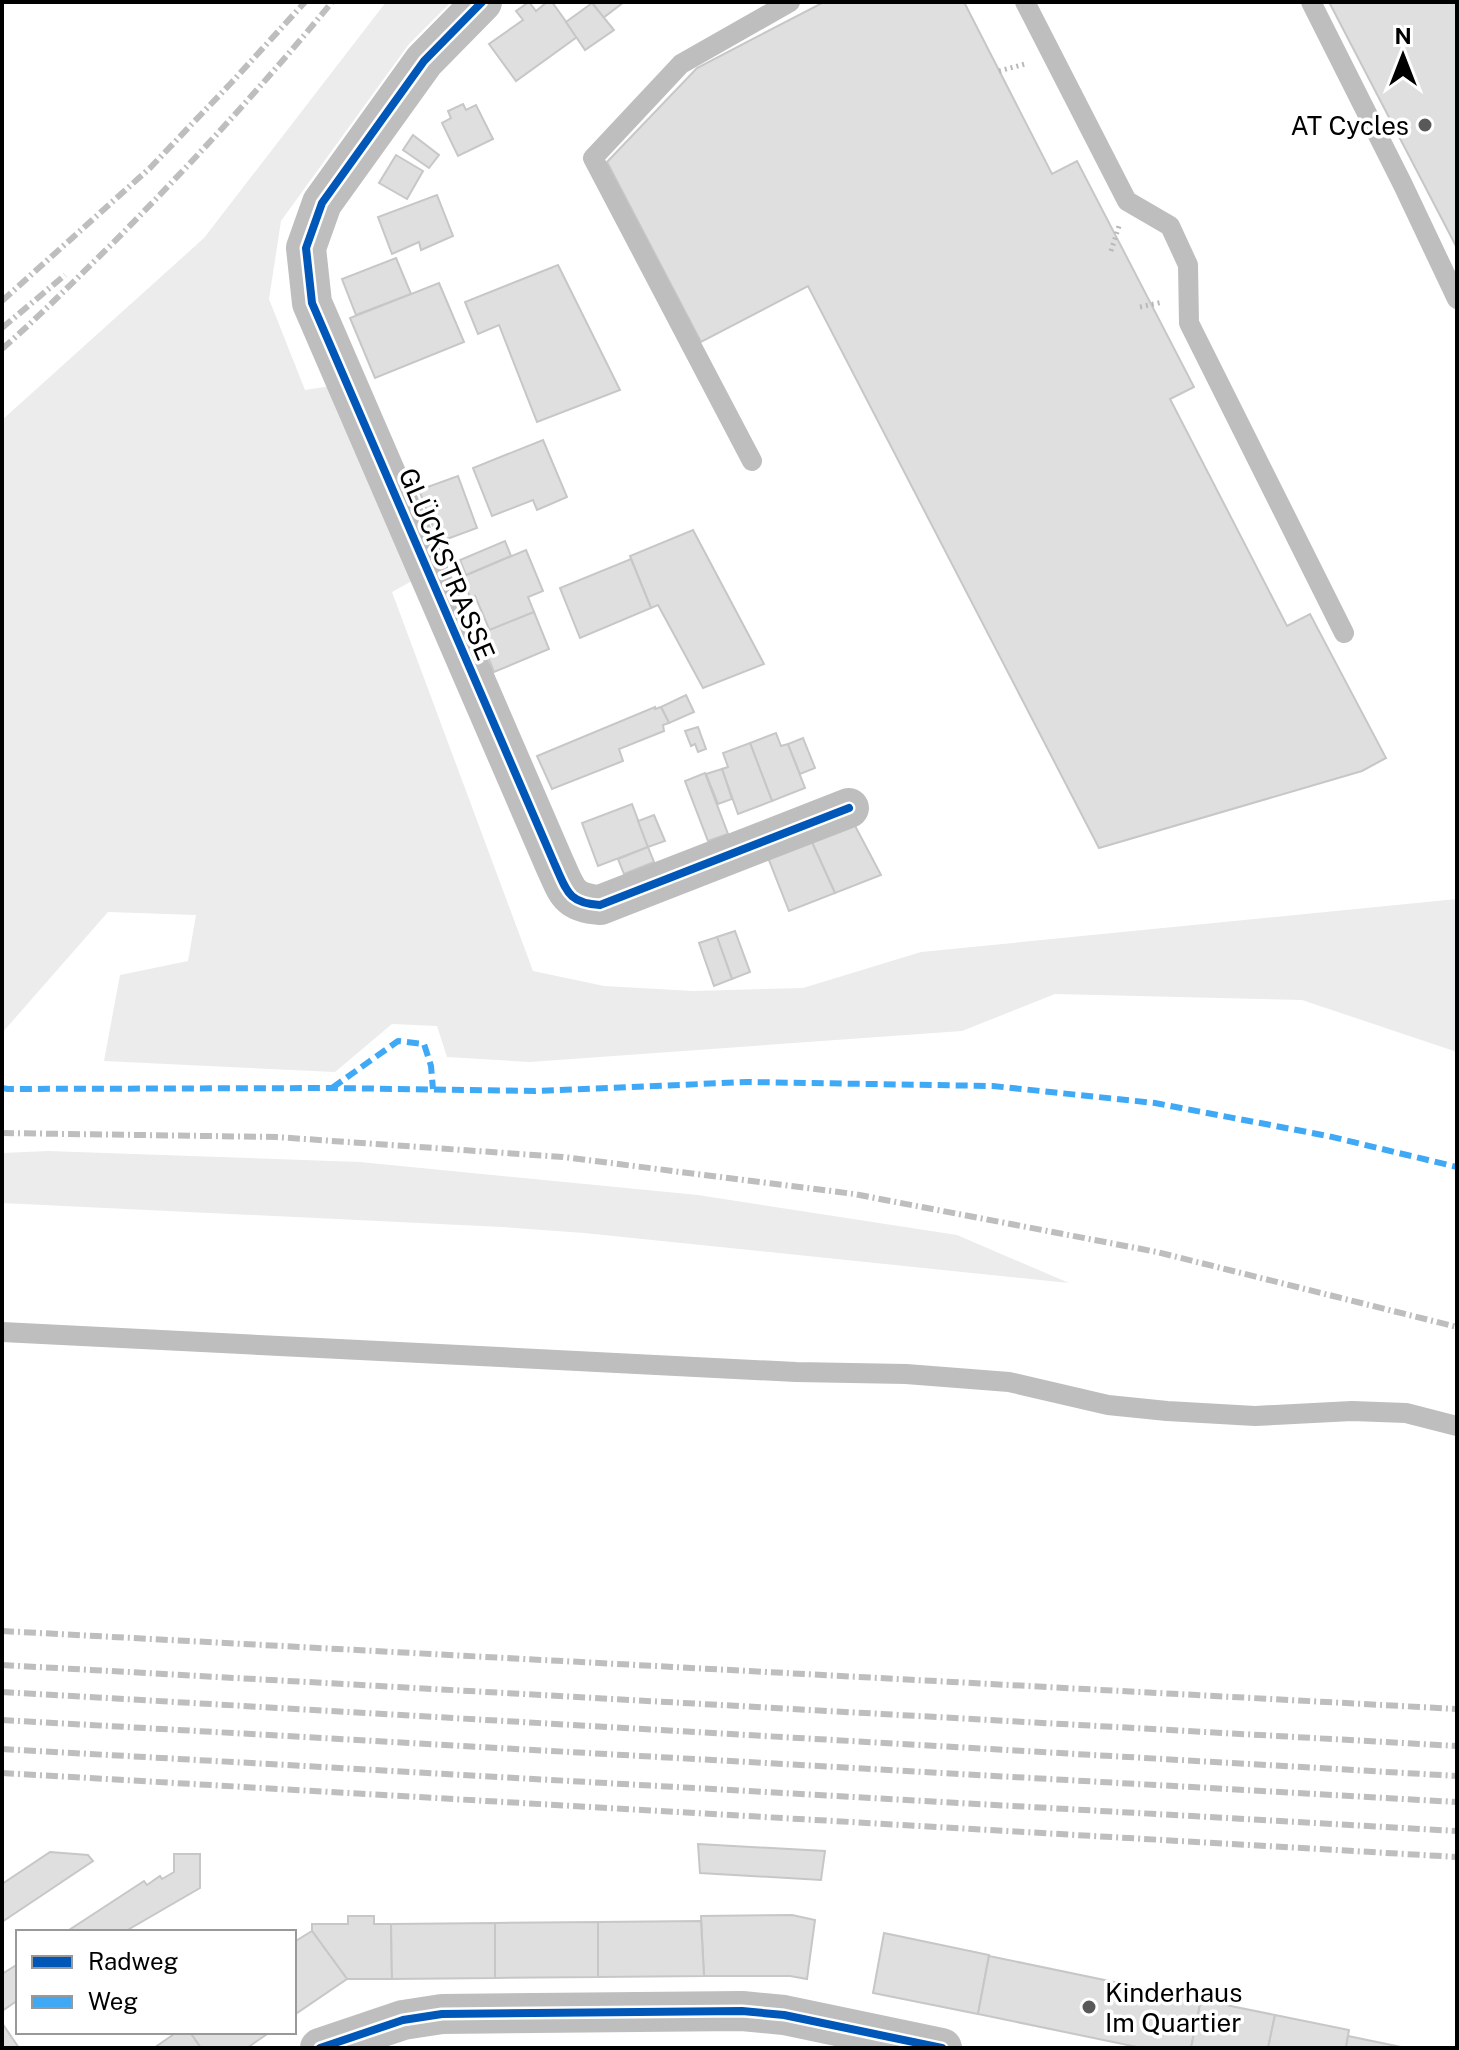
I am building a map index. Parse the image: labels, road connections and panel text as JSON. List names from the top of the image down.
{
  "streets": {
    "street": ["GLÜCKSTRASSE"]
  },
  "places": ["AT Cycles", "Kinderhaus Im Quartier"],
  "legend": ["Radweg", "Weg"],
  "north": "top"
}
